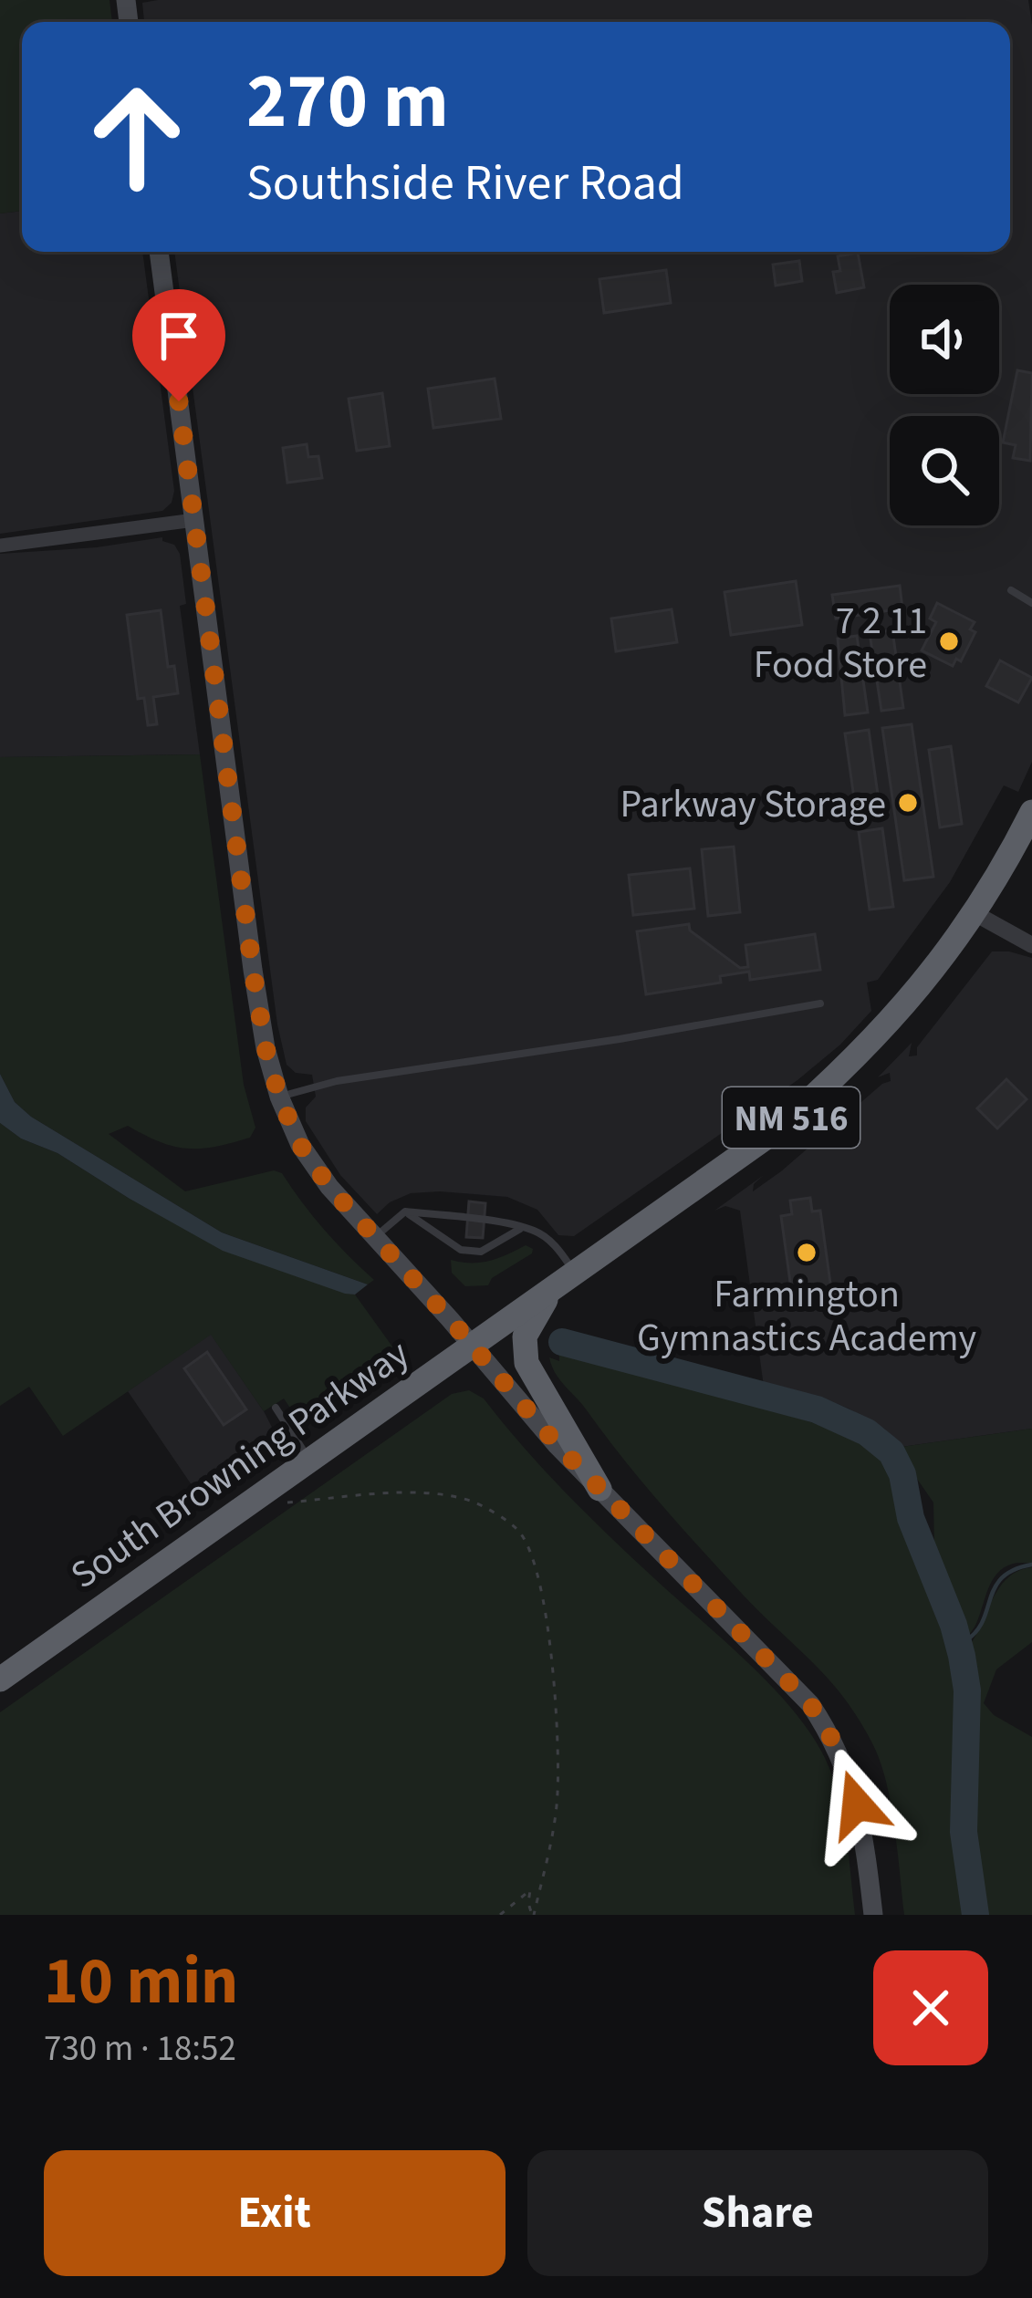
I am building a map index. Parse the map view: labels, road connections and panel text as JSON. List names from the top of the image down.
{
  "streets": {
    "highway": ["NM 516", "South Browning Parkway"]
  },
  "places": ["7 2 11 Food Store", "Parkway Storage", "Farmington Gymnastics Academy"],
  "page": {
    "turn": ["270 m", "Southside River Road"],
    "heading": ["10 min", "730 m · 18:52"],
    "buttons": ["Exit", "Share"]
  }
}
